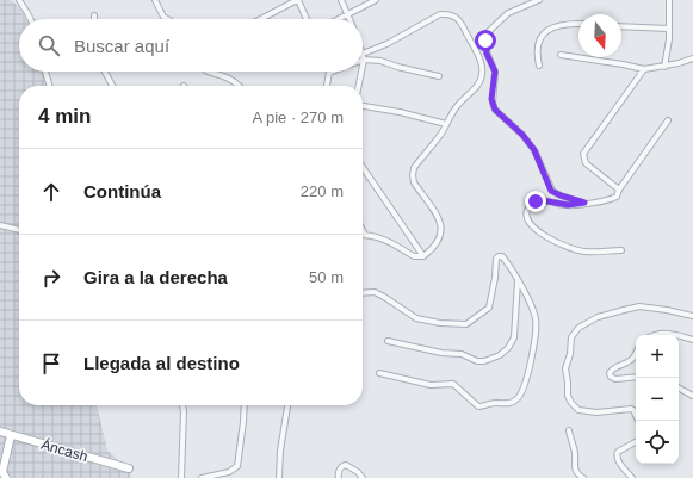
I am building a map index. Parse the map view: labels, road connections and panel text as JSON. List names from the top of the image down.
{
  "streets": {
    "street": ["Áncash"]
  },
  "north": "bottom",
  "page": {
    "search": "Buscar aquí",
    "heading": ["4 min", "A pie · 270 m"],
    "list": [
      ["Continúa", "220 m"],
      ["Gira a la derecha", "50 m"],
      "Llegada al destino"
    ],
    "map_buttons": ["+", "−"]
  }
}
